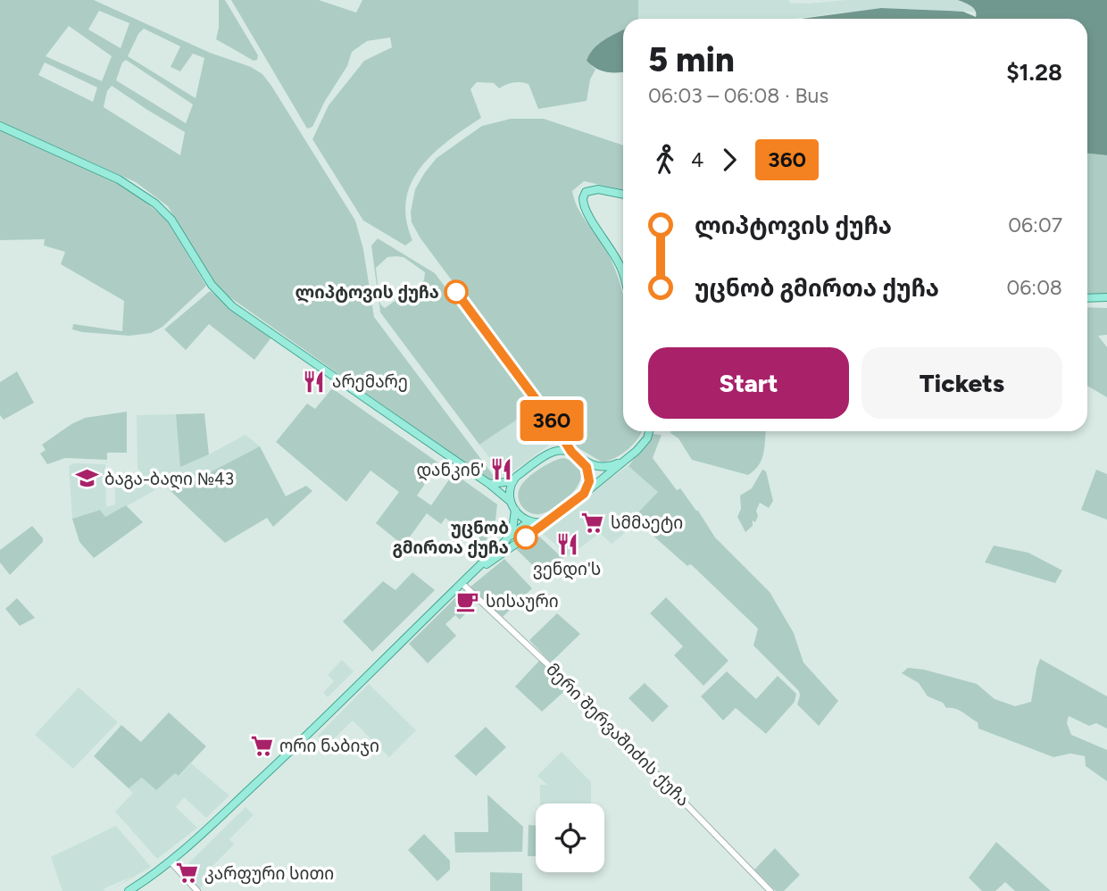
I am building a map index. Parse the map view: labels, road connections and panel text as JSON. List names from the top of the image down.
{
  "streets": {
    "street": ["მერი შერვაშიძის ქუჩა"]
  },
  "places": {
    "other": ["ლიპტოვის ქუჩა", "უცნობ გმირთა ქუჩა"],
    "restaurant": ["არემარე", "დანკინ'", "ვენდი'ს"],
    "school or university": ["ბაგა-ბაღი №43"],
    "supermarket": ["სმმაეტი", "ორი ნაბიჯი", "კარფური სითი"],
    "cafe": ["სისაური"]
  },
  "lines": ["bus line 360"],
  "page": {
    "on_map": "360",
    "heading": ["5 min", "06:03 – 06:08 · Bus", "$1.28"],
    "legs": ["4", "360"],
    "list": [
      {
        "name": "ლიპტოვის ქუჩა",
        "value": "06:07"
      },
      {
        "name": "უცნობ გმირთა ქუჩა",
        "value": "06:08"
      }
    ],
    "buttons": ["Start", "Tickets"]
  }
}
